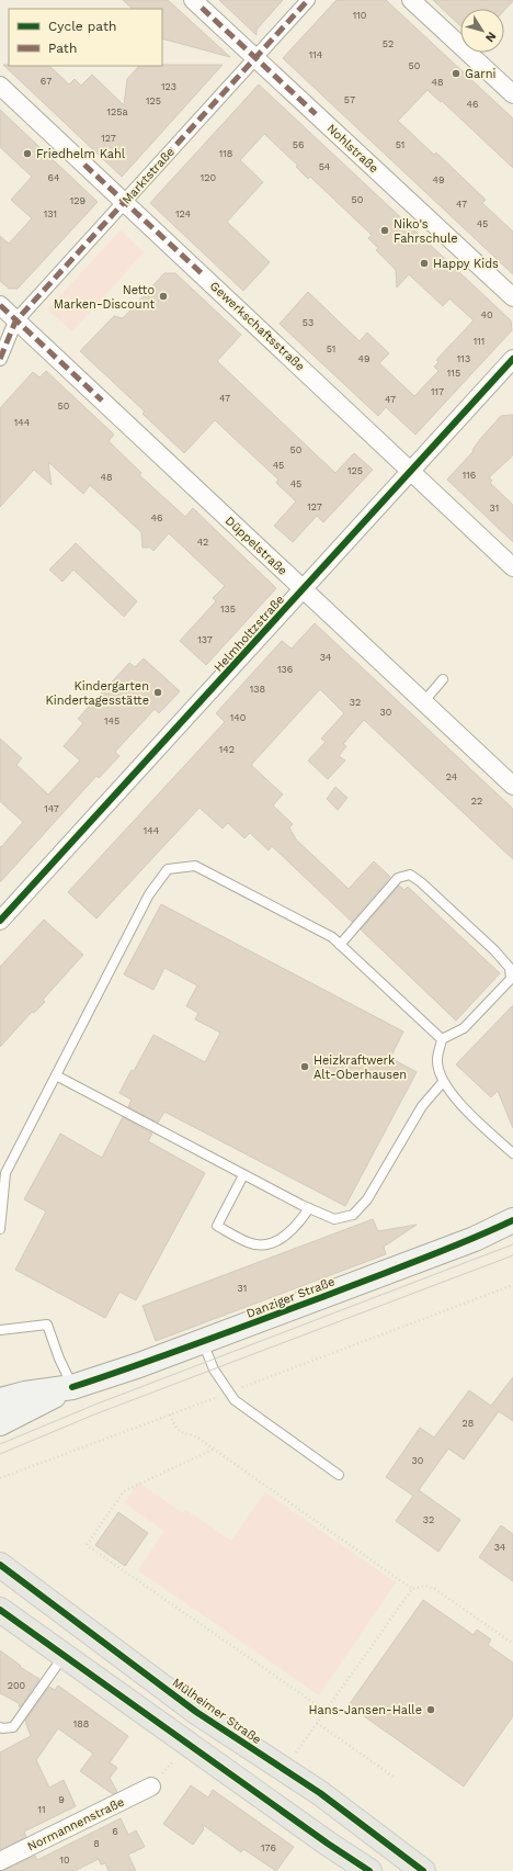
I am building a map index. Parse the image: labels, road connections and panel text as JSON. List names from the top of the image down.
{
  "streets": {
    "main road": ["Danziger Straße", "Mülheimer Straße"],
    "street": [
      "Nohlstraße",
      "Marktstraße",
      "Gewerkschaftsstraße",
      "Düppelstraße",
      "Helmholtzstraße",
      "Normannenstraße"
    ]
  },
  "crossings": [
    ["Nohlstraße", "Marktstraße"],
    ["Marktstraße", "Gewerkschaftsstraße"],
    ["Marktstraße", "Düppelstraße"],
    ["Gewerkschaftsstraße", "Helmholtzstraße"],
    ["Düppelstraße", "Helmholtzstraße"]
  ],
  "places": [
    "Garni",
    "Friedhelm Kahl",
    "Niko's Fahrschule",
    "Happy Kids",
    "Netto Marken-Discount",
    "Kindergarten Kindertagesstätte",
    "Heizkraftwerk Alt-Oberhausen",
    "Hans-Jansen-Halle"
  ],
  "house_numbers": [
    "110",
    "52",
    "114",
    "50",
    "67",
    "48",
    "123",
    "57",
    "125",
    "46",
    "125a",
    "127",
    "56",
    "51",
    "118",
    "54",
    "64",
    "120",
    "49",
    "50",
    "129",
    "47",
    "131",
    "124",
    "45",
    "40",
    "53",
    "111",
    "51",
    "49",
    "113",
    "115",
    "117",
    "47",
    "47",
    "50",
    "144",
    "50",
    "45",
    "125",
    "116",
    "48",
    "45",
    "127",
    "31",
    "46",
    "42",
    "135",
    "137",
    "34",
    "136",
    "138",
    "32",
    "30",
    "140",
    "145",
    "142",
    "24",
    "22",
    "147",
    "144",
    "31",
    "28",
    "30",
    "32",
    "34",
    "200",
    "188",
    "9",
    "11",
    "6",
    "8",
    "176",
    "10"
  ],
  "legend": ["Cycle path", "Path"],
  "north": "bottom right"
}
